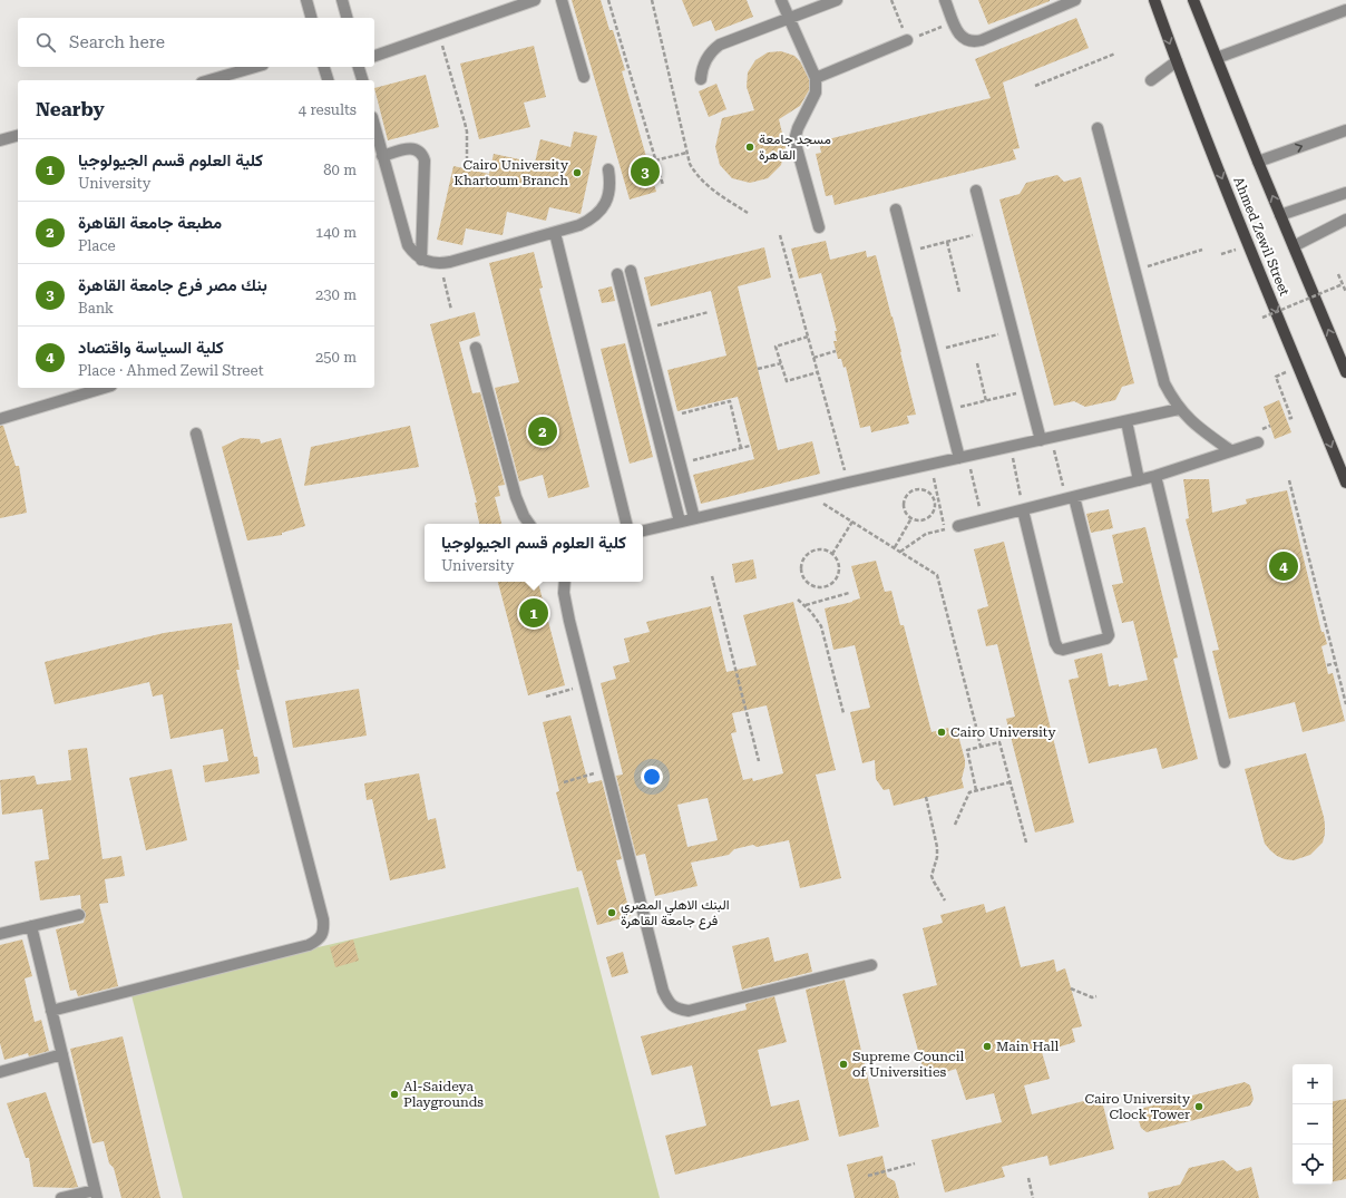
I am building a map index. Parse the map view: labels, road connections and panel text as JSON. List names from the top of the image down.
{
  "streets": {
    "main road": ["Ahmed Zewil Street"]
  },
  "places": [
    "مسجد جامعة القاهرة",
    "Cairo University Khartoum Branch",
    "Cairo University",
    "البنك الاهلي المصري فرع جامعة القاهرة",
    "Main Hall",
    "Supreme Council of Universities",
    "Al-Saideya Playgrounds",
    "Cairo University Clock Tower"
  ],
  "page": {
    "search": "Search here",
    "heading": ["Nearby", "4 results"],
    "list": [
      {
        "mark": "1",
        "name": "كلية العلوم قسم الجيولوجيا",
        "note": "University",
        "value": "80 m"
      },
      {
        "mark": "2",
        "name": "مطبعة جامعة القاهرة",
        "note": "Place",
        "value": "140 m"
      },
      {
        "mark": "3",
        "name": "بنك مصر فرع جامعة القاهرة",
        "note": "Bank",
        "value": "230 m"
      },
      {
        "mark": "4",
        "name": "كلية السياسة واقتصاد",
        "note": "Place · Ahmed Zewil Street",
        "value": "250 m"
      }
    ],
    "pins": [
      "3",
      "2",
      "4",
      "1"
    ],
    "popup": ["كلية العلوم قسم الجيولوجيا", "University"],
    "map_buttons": ["+", "−"]
  }
}
